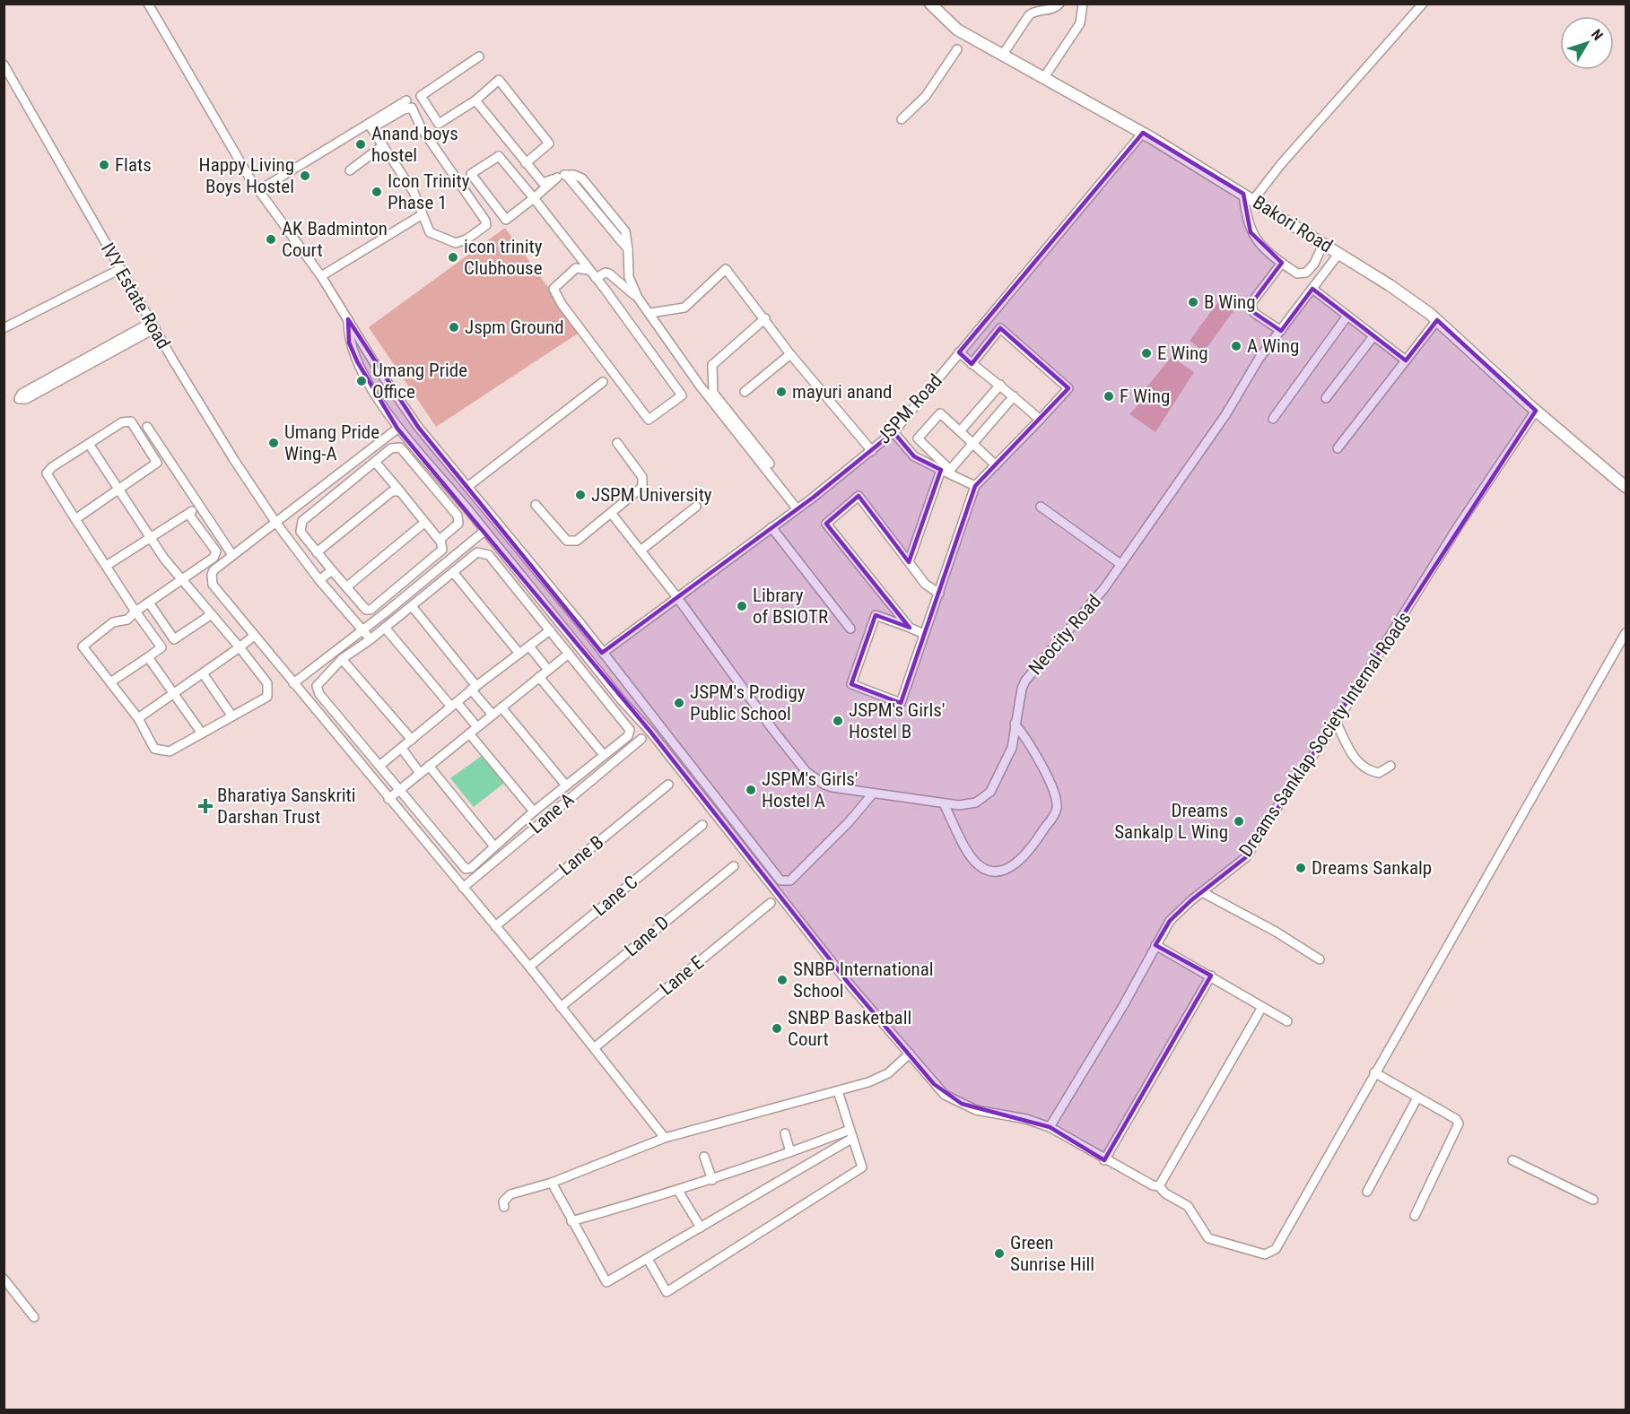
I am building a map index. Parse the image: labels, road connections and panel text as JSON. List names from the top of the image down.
{
  "streets": {
    "street": [
      "Bakori Road",
      "IVY Estate Road",
      "JSPM Road",
      "Neocity Road",
      "Dreams Sanklap Society Internal Roads",
      "Lane A",
      "Lane B",
      "Lane C",
      "Lane D",
      "Lane E"
    ]
  },
  "crossings": [
    ["Bakori Road", "JSPM Road"],
    ["Bakori Road", "Neocity Road"],
    ["Bakori Road", "Dreams Sanklap Society Internal Roads"],
    ["JSPM Road", "Neocity Road"]
  ],
  "places": {
    "other": [
      "Anand boys hostel",
      "Flats",
      "Happy Living Boys Hostel",
      "Icon Trinity Phase 1",
      "AK Badminton Court",
      "icon trinity Clubhouse",
      "B Wing",
      "Jspm Ground",
      "A Wing",
      "E Wing",
      "Umang Pride Office",
      "mayuri anand",
      "F Wing",
      "Umang Pride Wing-A",
      "JSPM University",
      "Library of BSIOTR",
      "JSPM's Prodigy Public School",
      "JSPM's Girls' Hostel B",
      "JSPM's Girls' Hostel A",
      "Dreams Sankalp L Wing",
      "Dreams Sankalp",
      "SNBP International School",
      "SNBP Basketball Court",
      "Green Sunrise Hill"
    ],
    "health": ["Bharatiya Sanskriti Darshan Trust"]
  },
  "north": "top right"
}
